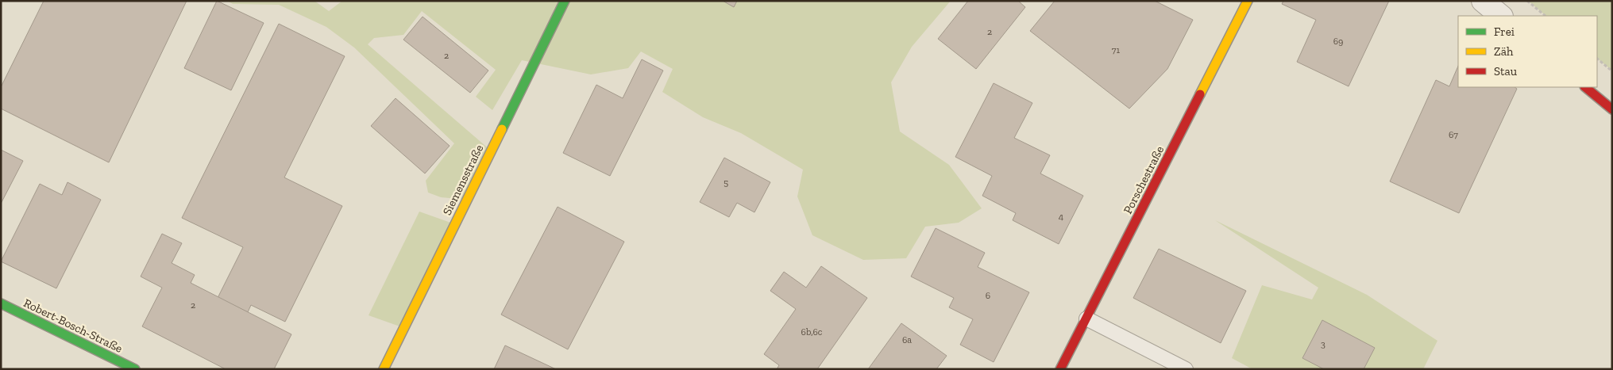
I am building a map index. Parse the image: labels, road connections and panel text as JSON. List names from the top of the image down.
{
  "streets": {
    "street": ["Siemensstraße", "Porschestraße", "Robert-Bosch-Straße"]
  },
  "house_numbers": [
    "2",
    "69",
    "71",
    "2",
    "67",
    "5",
    "4",
    "6",
    "2",
    "6b,6c",
    "6a",
    "3"
  ],
  "legend": ["Frei", "Zäh", "Stau"]
}
